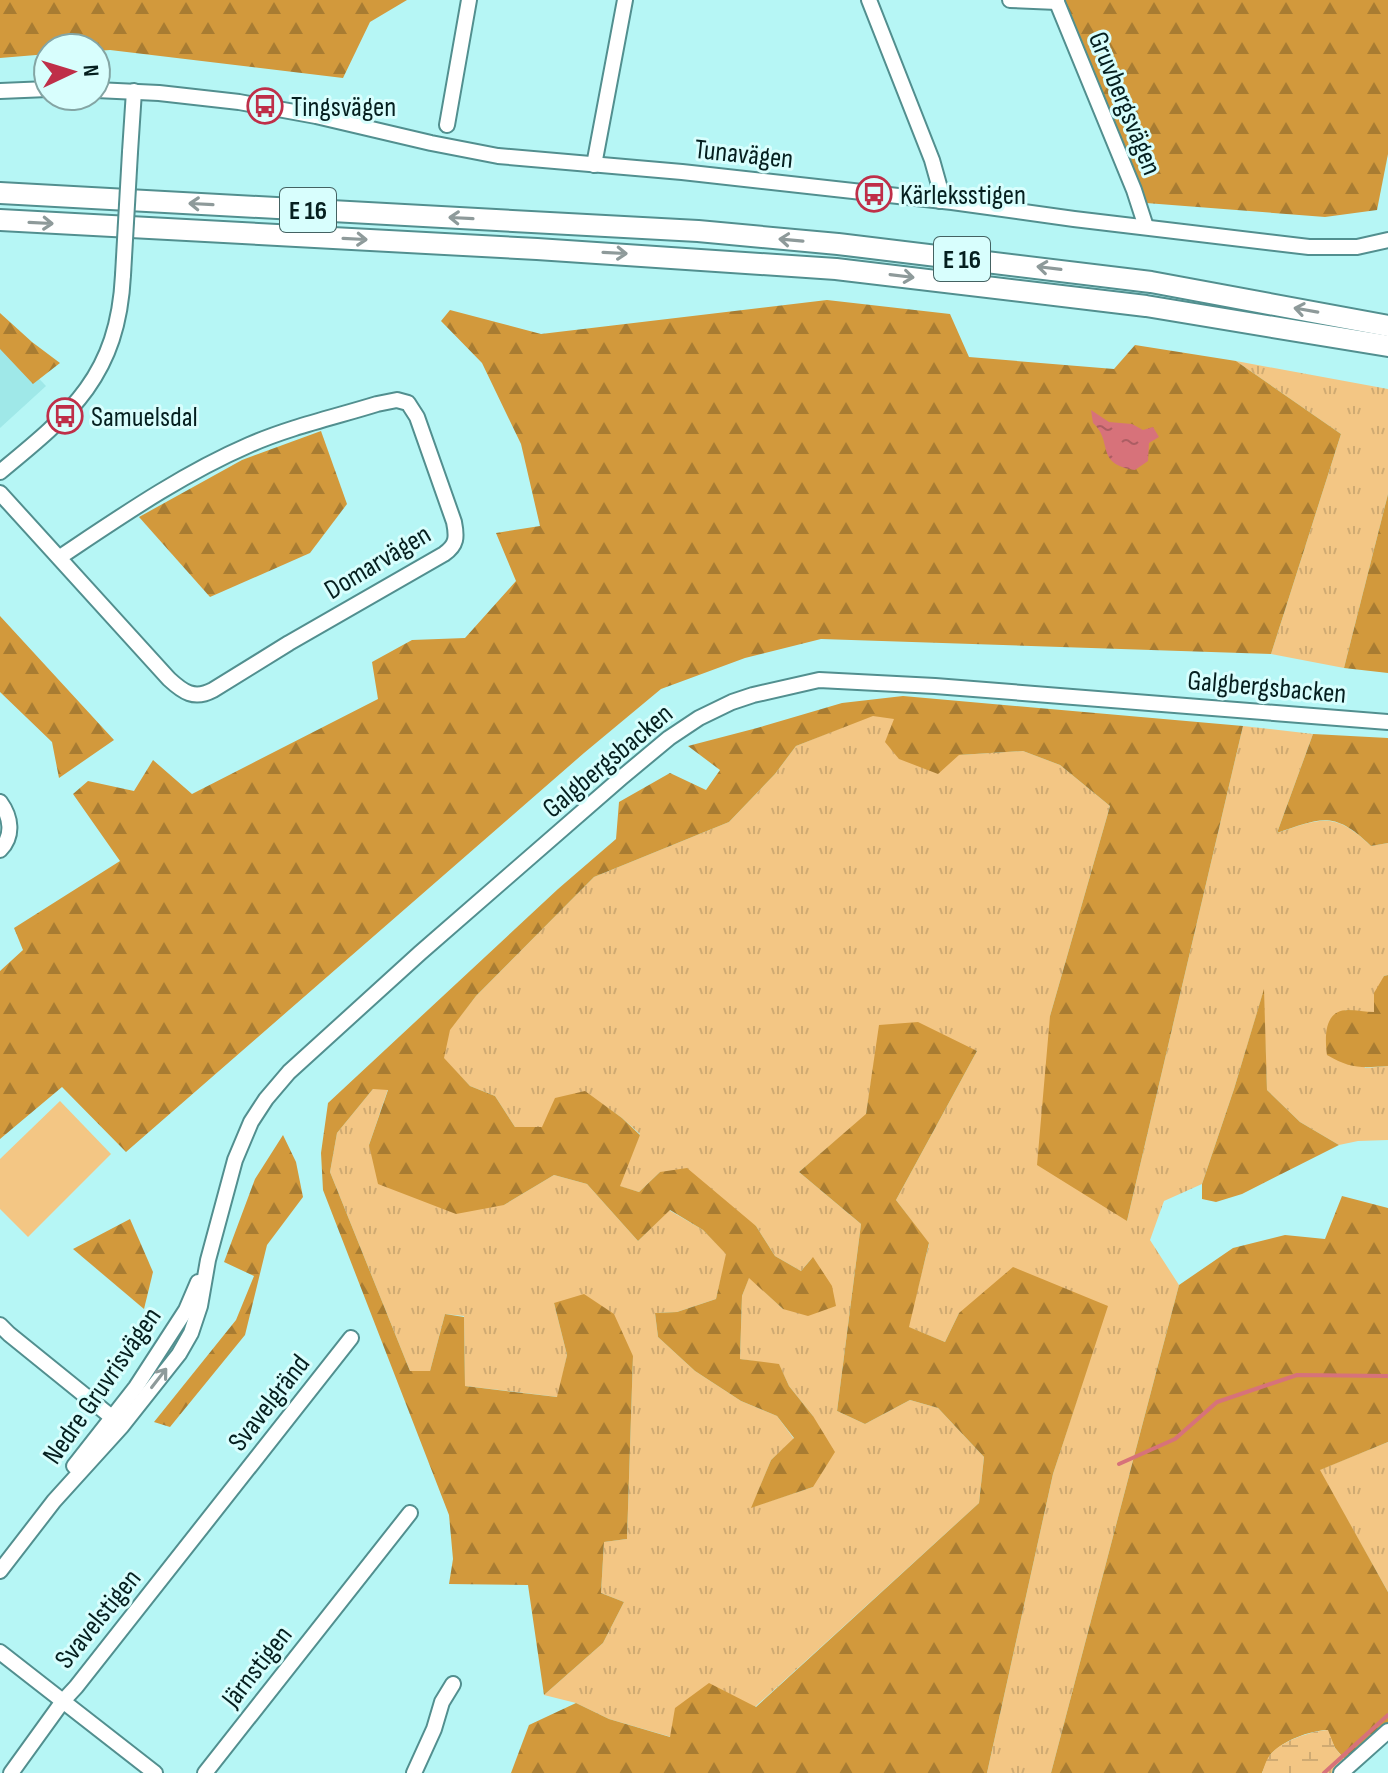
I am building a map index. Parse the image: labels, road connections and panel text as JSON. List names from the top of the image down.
{
  "streets": {
    "highway": ["E 16"],
    "street": [
      "Gruvbergsvägen",
      "Tunavägen",
      "Domarvägen",
      "Galgbergsbacken",
      "Nedre Gruvrisvägen",
      "Svavelgränd",
      "Svavelstigen",
      "Järnstigen"
    ]
  },
  "crossings": [
    ["Gruvbergsvägen", "Tunavägen"],
    ["Galgbergsbacken", "Nedre Gruvrisvägen"],
    ["Svavelgränd", "Svavelstigen"]
  ],
  "places": {
    "bus stop": ["Tingsvägen", "Kärleksstigen", "Samuelsdal"]
  },
  "north": "right"
}
